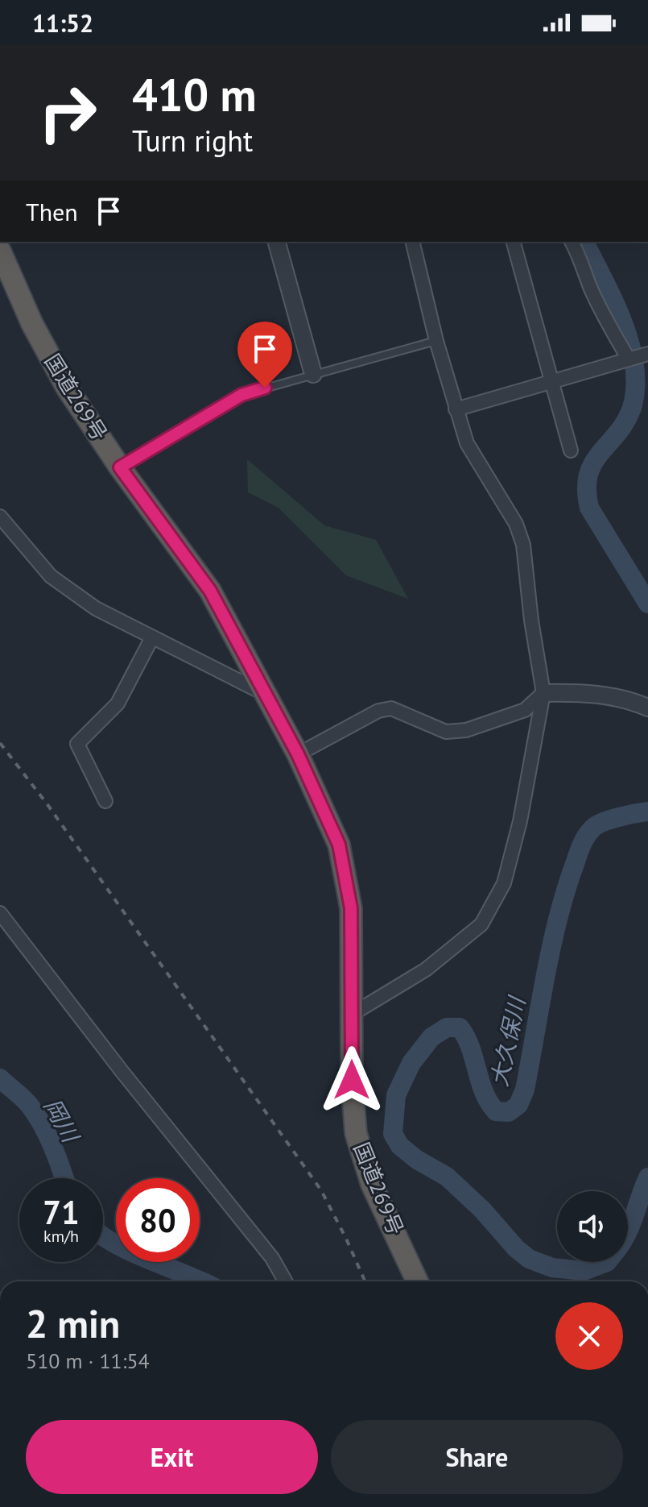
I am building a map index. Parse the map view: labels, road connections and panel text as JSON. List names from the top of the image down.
{
  "streets": {
    "highway": ["国道269号"]
  },
  "water": ["大久保川", "岡川"],
  "page": {
    "status": "11:52",
    "turn": ["410 m", "Turn right"],
    "then": "Then",
    "speed": "71 km/h",
    "limit": "80",
    "heading": ["2 min", "510 m · 11:54"],
    "buttons": ["Exit", "Share"]
  }
}
